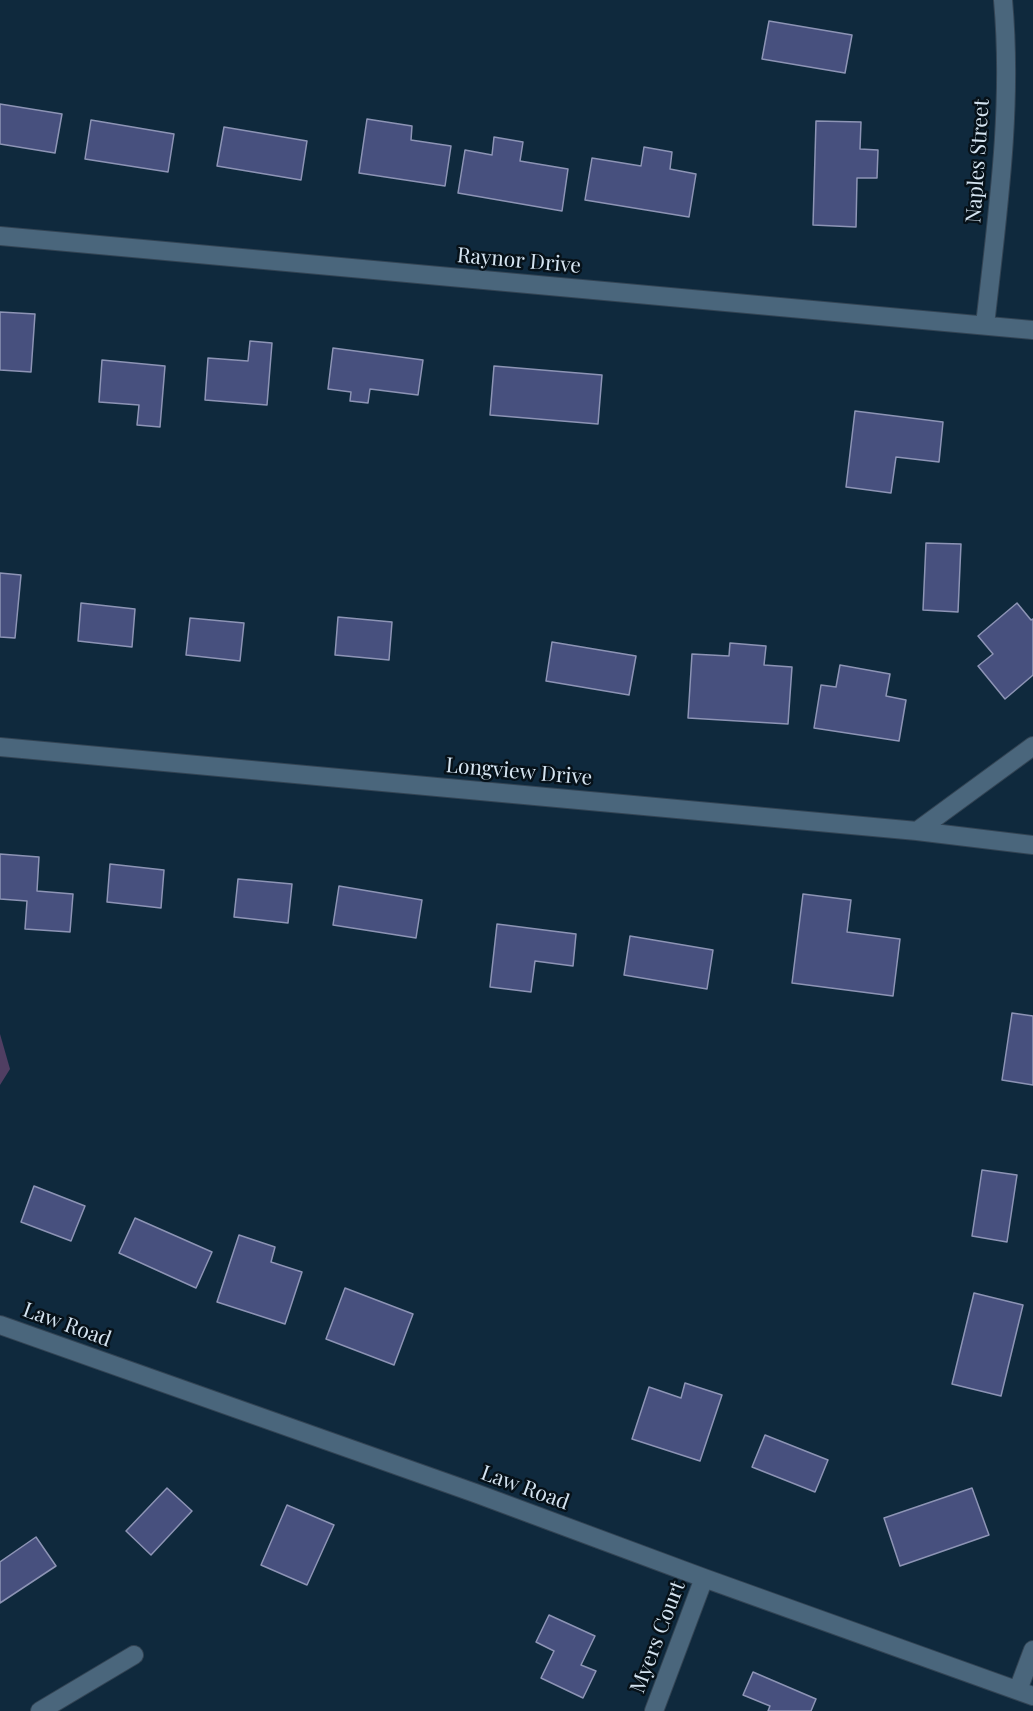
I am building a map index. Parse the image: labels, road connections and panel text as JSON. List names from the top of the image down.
{
  "streets": {
    "street": [
      "Naples Street",
      "Raynor Drive",
      "Longview Drive",
      "Law Road",
      "Myers Court"
    ]
  },
  "crossings": [
    ["Naples Street", "Raynor Drive"],
    ["Law Road", "Myers Court"]
  ]
}
